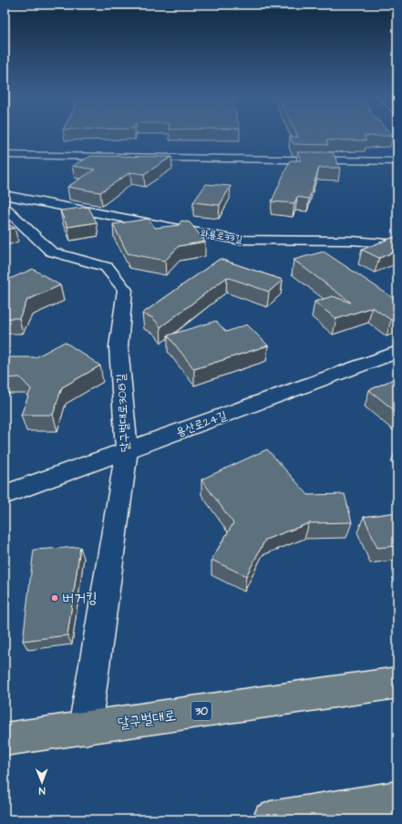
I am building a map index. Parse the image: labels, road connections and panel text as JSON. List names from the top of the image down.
{
  "streets": {
    "main road": ["30", "달구벌대로"],
    "street": ["와룡로33길", "달구벌대로308길", "용산로24길"]
  },
  "crossings": [
    ["달구벌대로308길", "용산로24길"],
    ["달구벌대로308길", "달구벌대로"]
  ],
  "places": ["버거킹"],
  "north": "bottom"
}
